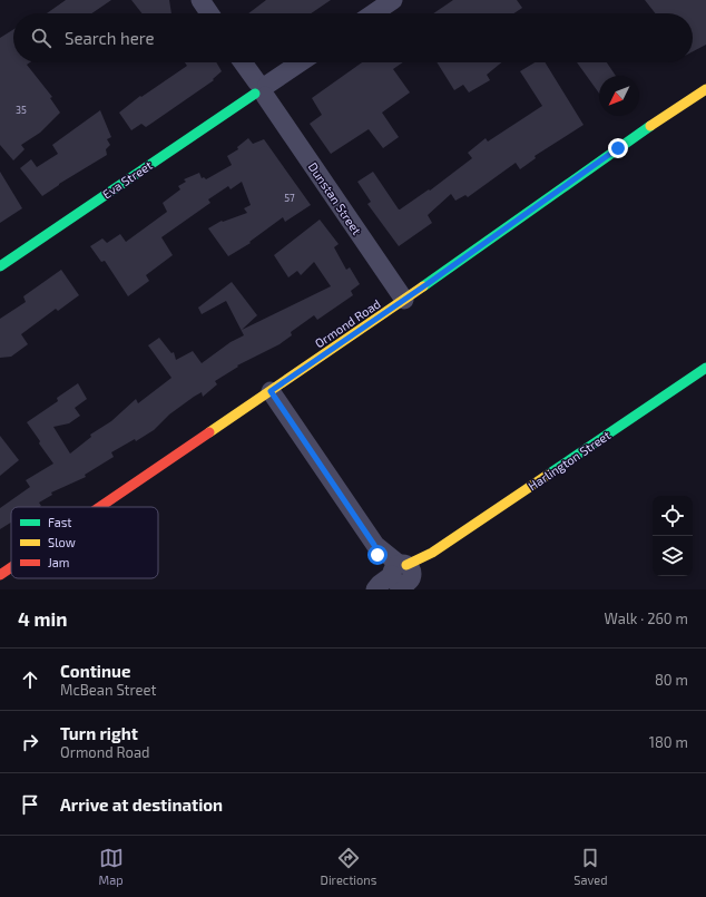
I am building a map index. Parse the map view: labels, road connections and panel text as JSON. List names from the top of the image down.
{
  "streets": {
    "street": [
      "Eva Street",
      "Dunstan Street",
      "Ormond Road",
      "Harlington Street"
    ]
  },
  "crossings": [
    ["Eva Street", "Dunstan Street"],
    ["Dunstan Street", "Ormond Road"]
  ],
  "house_numbers": ["35", "57"],
  "legend": ["Fast", "Slow", "Jam"],
  "north": "bottom left",
  "page": {
    "search": "Search here",
    "heading": ["4 min", "Walk · 260 m"],
    "list": [
      ["Continue", "McBean Street", "80 m"],
      ["Turn right", "Ormond Road", "180 m"],
      "Arrive at destination"
    ],
    "nav": ["Map", "Directions", "Saved"]
  }
}
